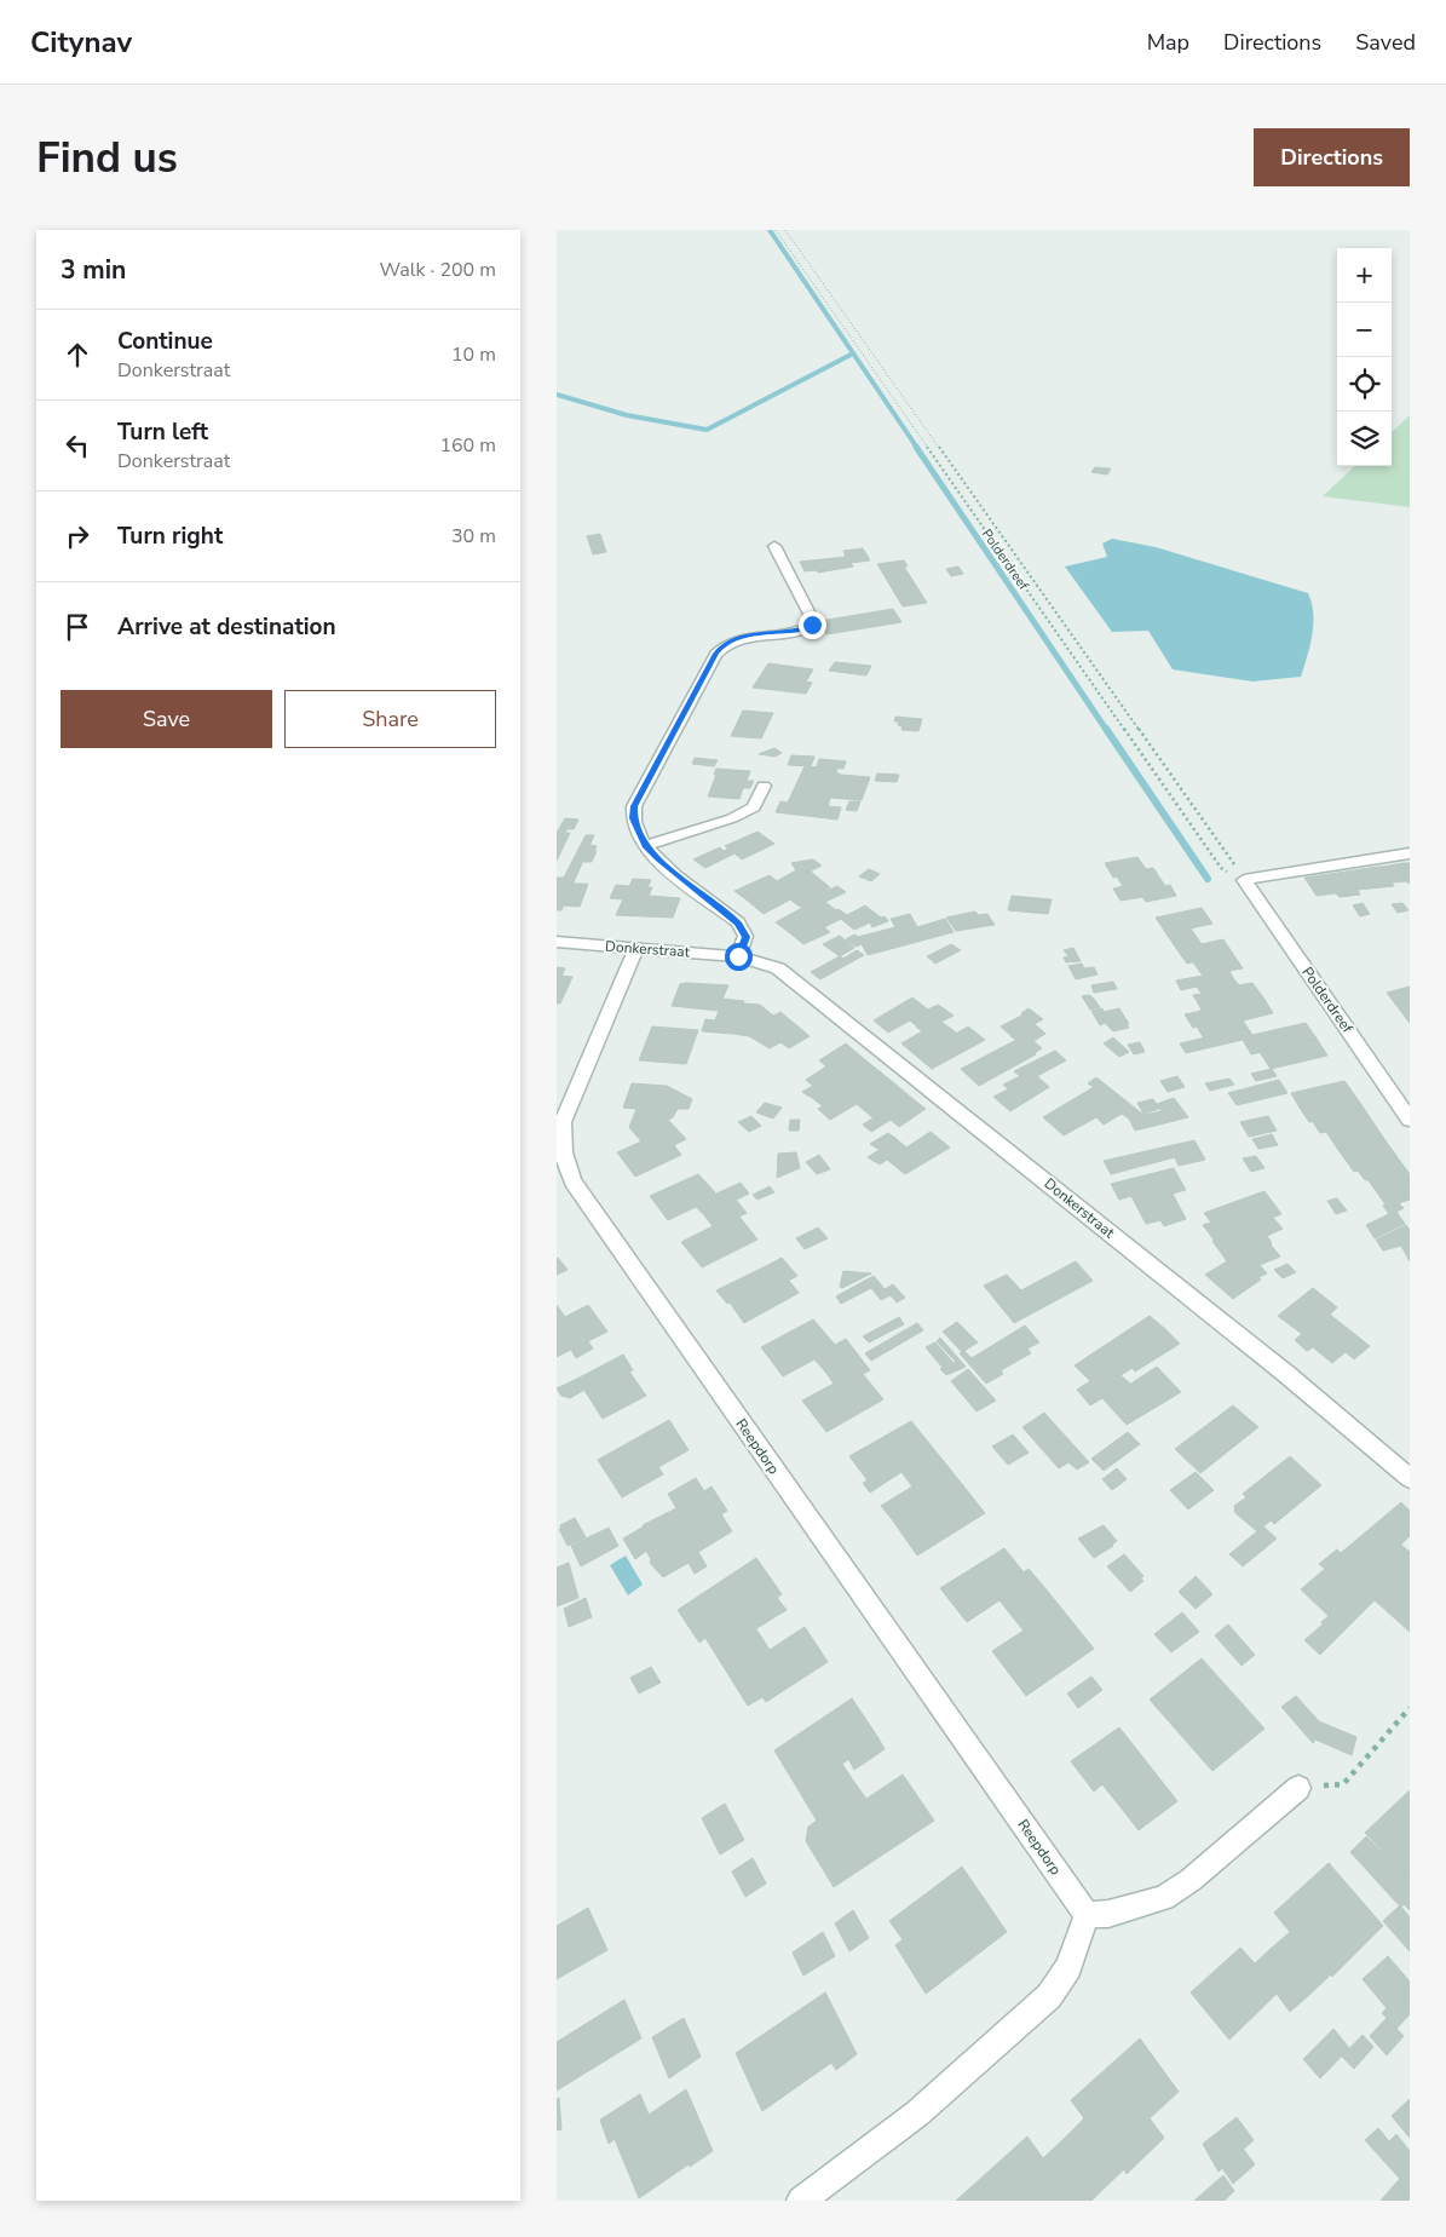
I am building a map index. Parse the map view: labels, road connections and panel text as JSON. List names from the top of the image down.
{
  "streets": {
    "street": ["Polderdreef", "Donkerstraat", "Reepdorp"]
  },
  "crossings": [
    ["Donkerstraat", "Reepdorp"]
  ],
  "page": {
    "header": "Citynav",
    "nav": ["Map", "Directions", "Saved"],
    "buttons": [
      "Directions",
      ["Save", "Share"]
    ],
    "title": "Find us",
    "heading": ["3 min", "Walk · 200 m"],
    "map_buttons": ["+", "−"],
    "list": [
      ["Continue", "Donkerstraat", "10 m"],
      ["Turn left", "Donkerstraat", "160 m"],
      ["Turn right", "30 m"],
      "Arrive at destination"
    ]
  }
}
